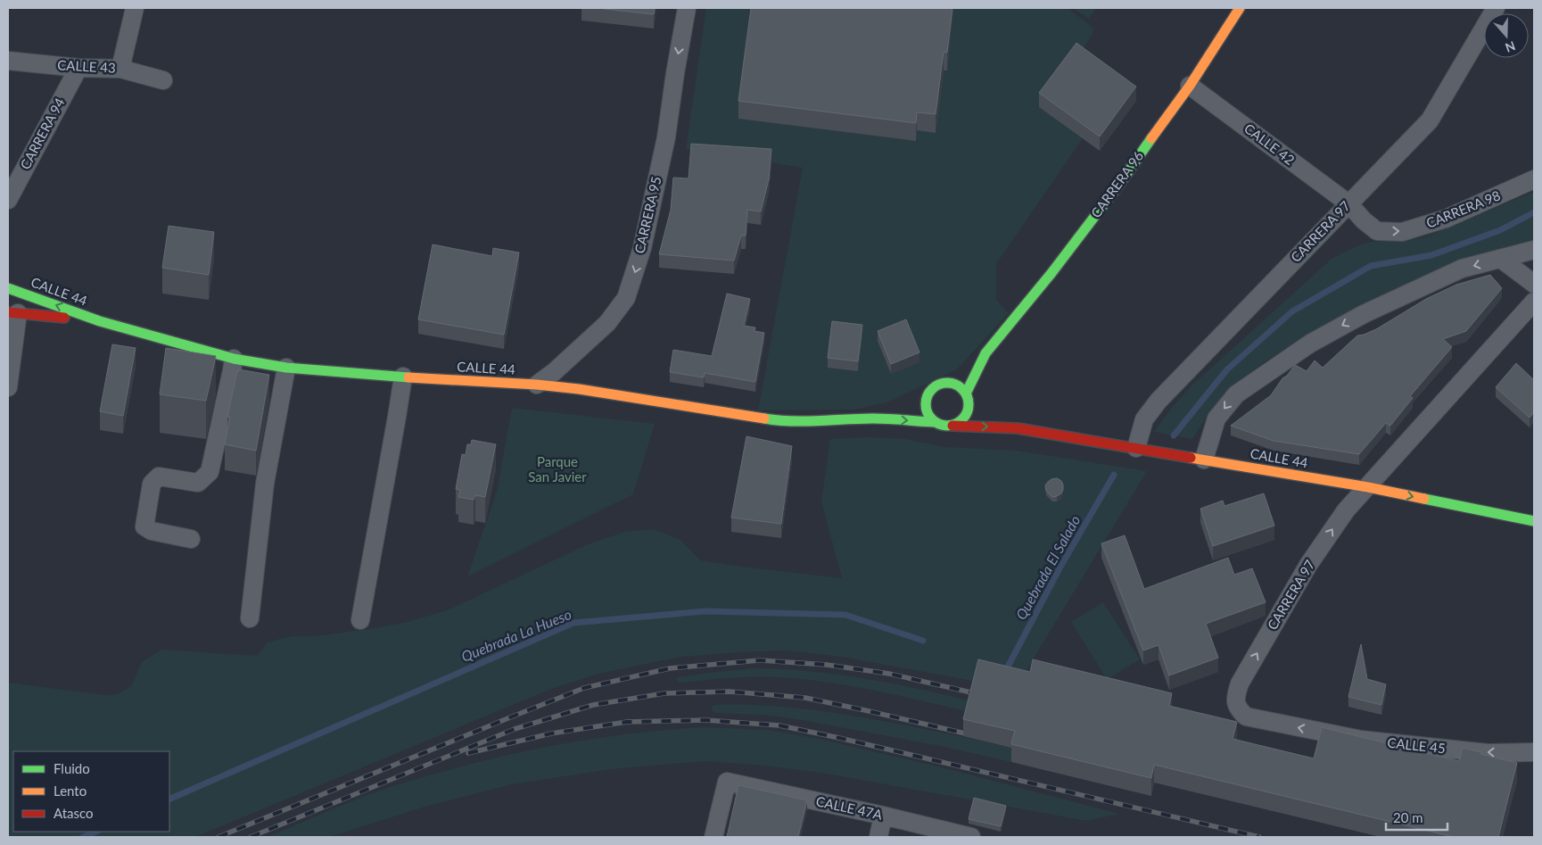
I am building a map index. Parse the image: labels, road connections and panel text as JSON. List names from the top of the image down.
{
  "streets": {
    "street": [
      "CALLE 43",
      "CARRERA 94",
      "CALLE 42",
      "CARRERA 96",
      "CARRERA 98",
      "CARRERA 95",
      "CARRERA 97",
      "CALLE 44",
      "CALLE 45",
      "CALLE 47A"
    ]
  },
  "crossings": [
    ["CALLE 43", "CARRERA 94"],
    ["CALLE 42", "CARRERA 96"],
    ["CALLE 42", "CARRERA 98"],
    ["CALLE 42", "CARRERA 97"],
    ["CARRERA 96", "CALLE 44"],
    ["CARRERA 98", "CARRERA 97"],
    ["CARRERA 95", "CALLE 44"],
    ["CARRERA 97", "CALLE 44"],
    ["CARRERA 97", "CALLE 45"]
  ],
  "one_way": ["CARRERA 98", "CARRERA 95", "CALLE 45"],
  "water": ["Quebrada El Salado", "Quebrada La Hueso"],
  "parks": ["Parque San Javier"],
  "legend": ["Fluido", "Lento", "Atasco"],
  "scale_bar": "20 m",
  "north": "bottom"
}
